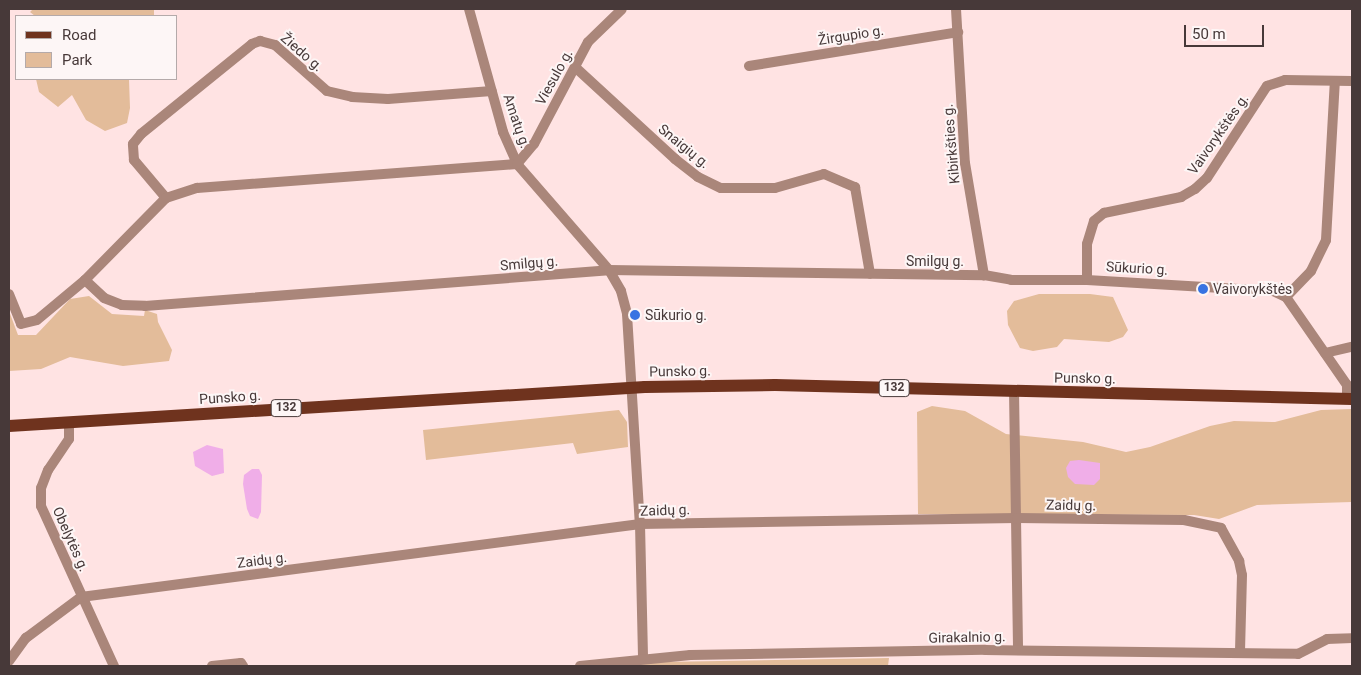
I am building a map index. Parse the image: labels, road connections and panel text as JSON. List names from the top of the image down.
{
  "streets": {
    "main road": ["Punsko g.", "132"],
    "street": [
      "Žirgupio g.",
      "Žiedo g.",
      "Viesulo g.",
      "Amatų g.",
      "Vaivorykštės g.",
      "Kibirkšties g.",
      "Snaigių g.",
      "Smilgų g.",
      "Sūkurio g.",
      "Zaidų g.",
      "Obelytės g.",
      "Girakalnio g."
    ]
  },
  "crossings": [
    ["Žirgupio g.", "Kibirkšties g."],
    ["Žiedo g.", "Amatų g."],
    ["Viesulo g.", "Amatų g."],
    ["Viesulo g.", "Snaigių g."],
    ["Amatų g.", "Smilgų g."],
    ["Amatų g.", "Punsko g."],
    ["Amatų g.", "Zaidų g."],
    ["Amatų g.", "Girakalnio g."],
    ["Vaivorykštės g.", "Sūkurio g."],
    ["Kibirkšties g.", "Smilgų g."],
    ["Kibirkšties g.", "Sūkurio g."],
    ["Snaigių g.", "Smilgų g."],
    ["Smilgų g.", "Sūkurio g."],
    ["Punsko g.", "Obelytės g."],
    ["Zaidų g.", "Obelytės g."],
    ["Zaidų g.", "Girakalnio g."]
  ],
  "places": ["Vaivorykštės", "Sūkurio g."],
  "legend": ["Road", "Park"],
  "scale_bar": "50 m"
}
